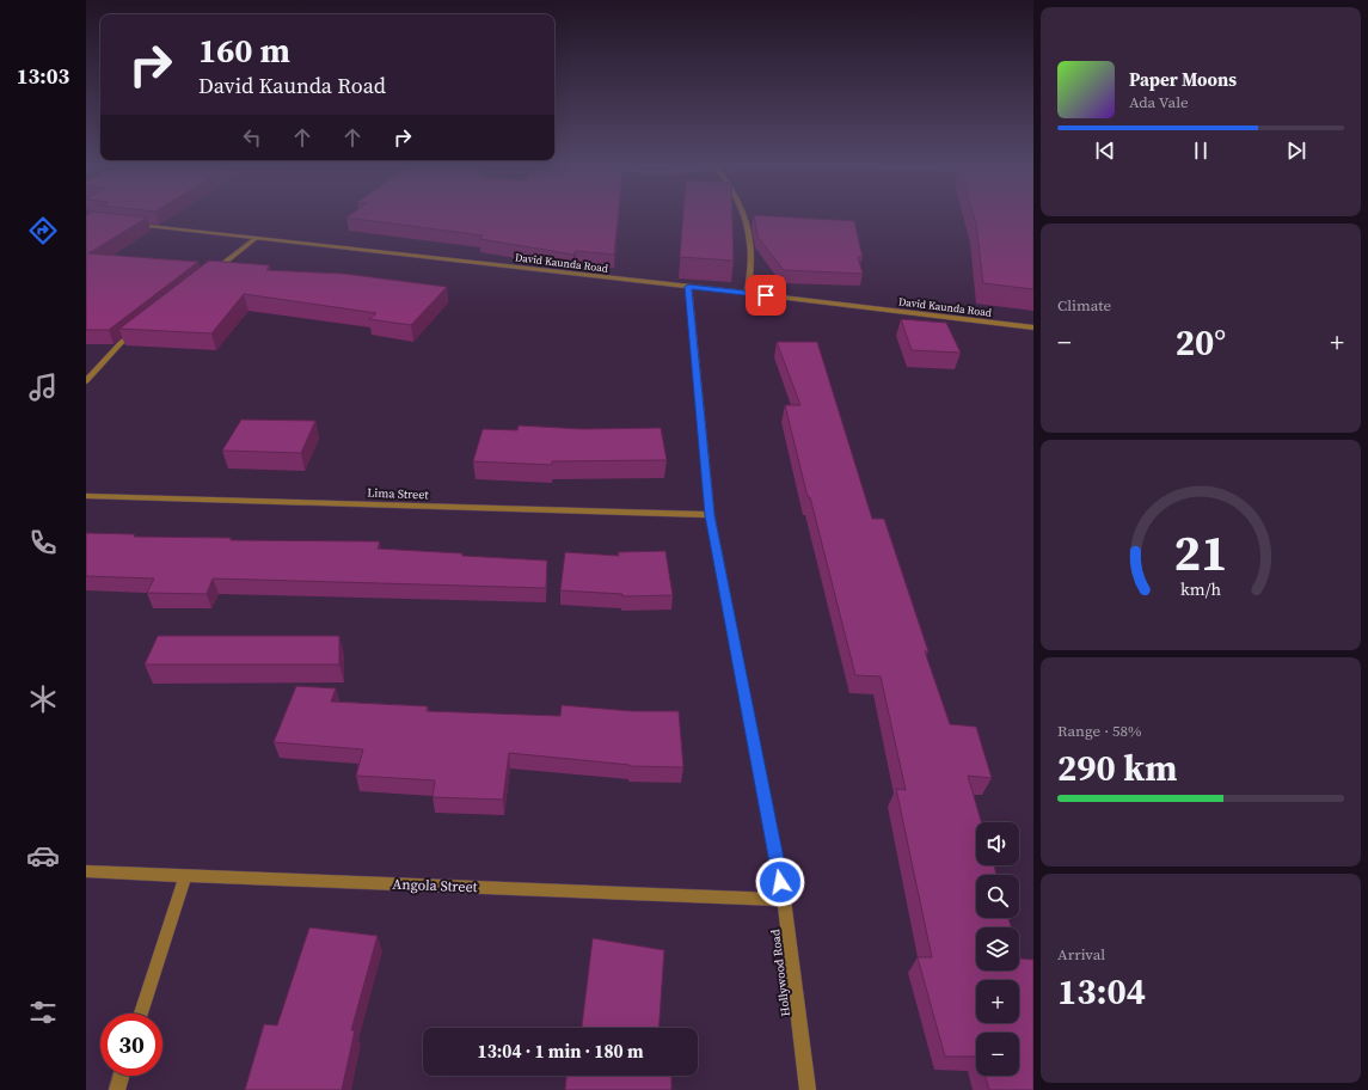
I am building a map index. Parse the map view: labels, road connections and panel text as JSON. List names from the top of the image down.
{
  "streets": {
    "street": [
      "David Kaunda Road",
      "Lima Street",
      "Angola Street",
      "Hollywood Road"
    ]
  },
  "crossings": [
    ["David Kaunda Road", "Hollywood Road"],
    ["Lima Street", "Hollywood Road"],
    ["Angola Street", "Hollywood Road"]
  ],
  "page": {
    "tabs": "13:03",
    "turn": ["160 m", "David Kaunda Road"],
    "song": ["Paper Moons", "Ada Vale"],
    "tile": [
      "Climate",
      ["Range · 58%", "290 km"],
      ["Arrival", "13:04"]
    ],
    "heat": ["−", "20°", "+"],
    "map_buttons": ["+", "−"],
    "limit": "30",
    "trip": "13:04 · 1 min · 180 m",
    "gauge": ["21", "km/h"]
  }
}
